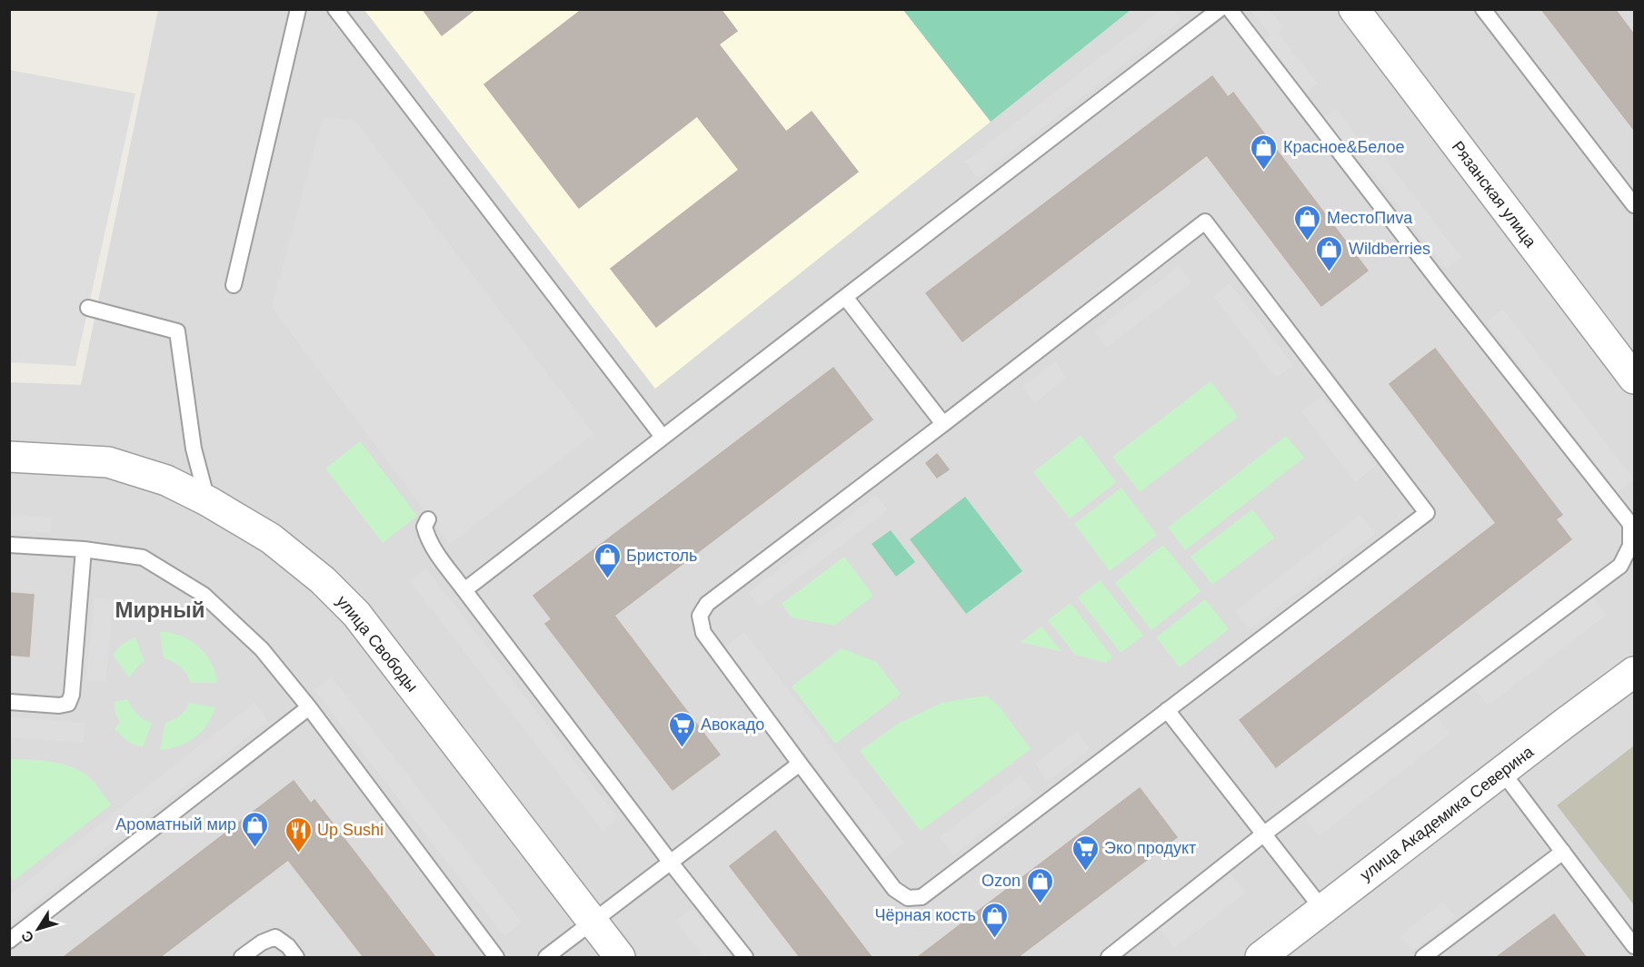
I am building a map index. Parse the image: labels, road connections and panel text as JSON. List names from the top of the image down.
{
  "streets": {
    "street": ["Рязанская улица", "улица Свободы", "улица Академика Северина"]
  },
  "districts": ["Мирный"],
  "places": {
    "shop": [
      "Красное&Белое",
      "МестоПиvа",
      "Wildberries",
      "Бристоль",
      "Ароматный мир",
      "Ozon",
      "Чёрная кость"
    ],
    "supermarket": ["Авокадо", "Эко продукт"],
    "restaurant": ["Up Sushi"]
  },
  "north": "bottom left"
}
